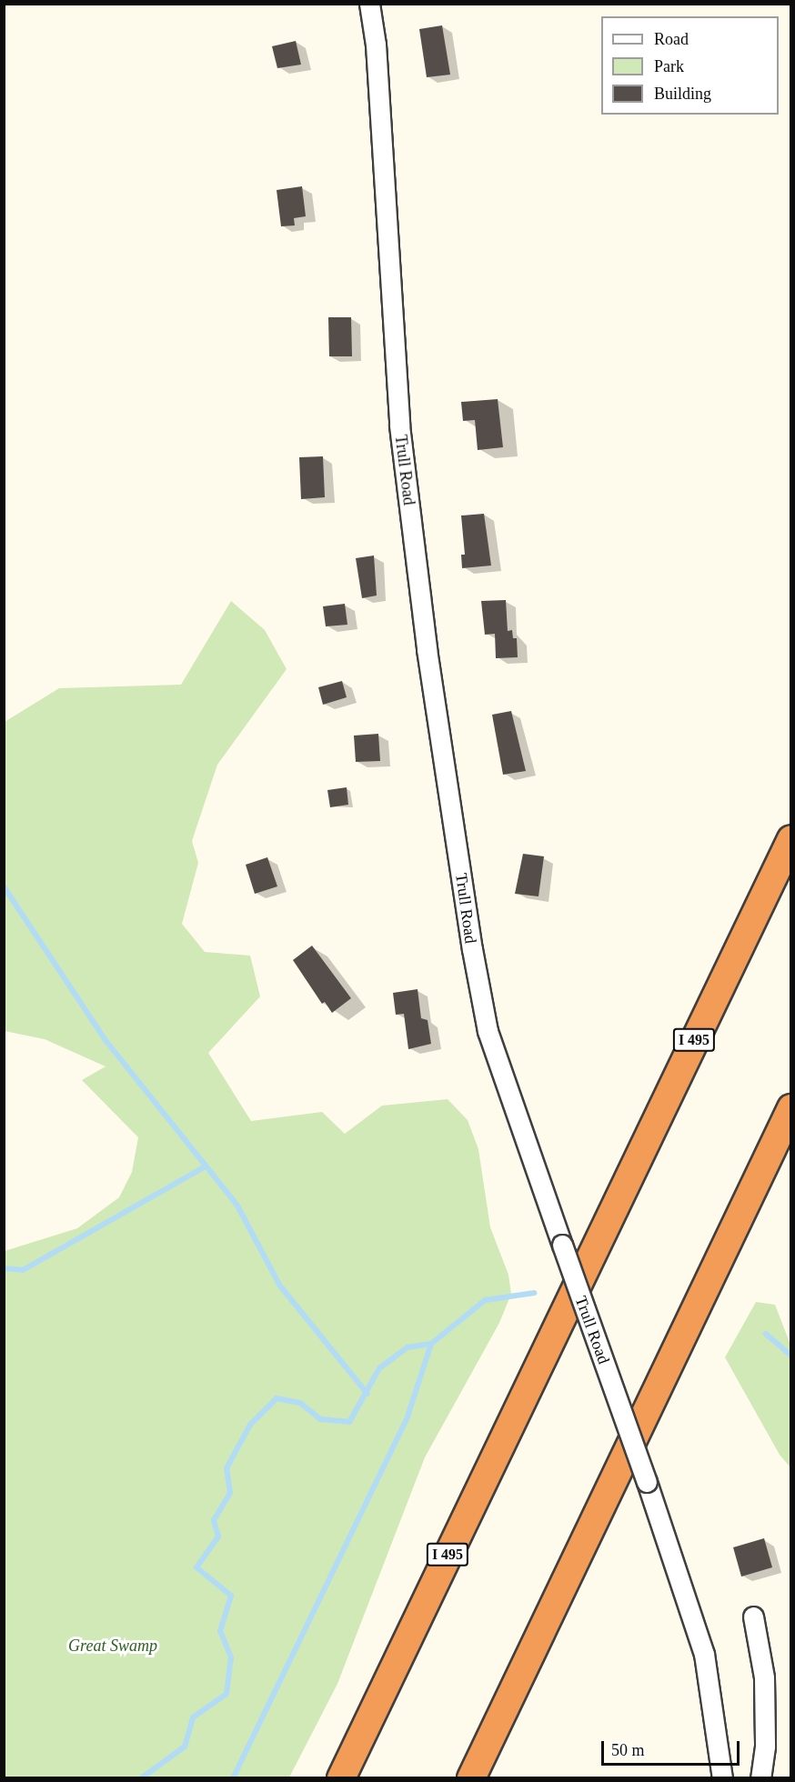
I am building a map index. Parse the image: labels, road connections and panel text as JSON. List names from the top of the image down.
{
  "streets": {
    "highway": ["I 495"],
    "street": ["Trull Road"]
  },
  "parks": ["Great Swamp"],
  "legend": ["Road", "Park", "Building"],
  "scale_bar": "50 m"
}
